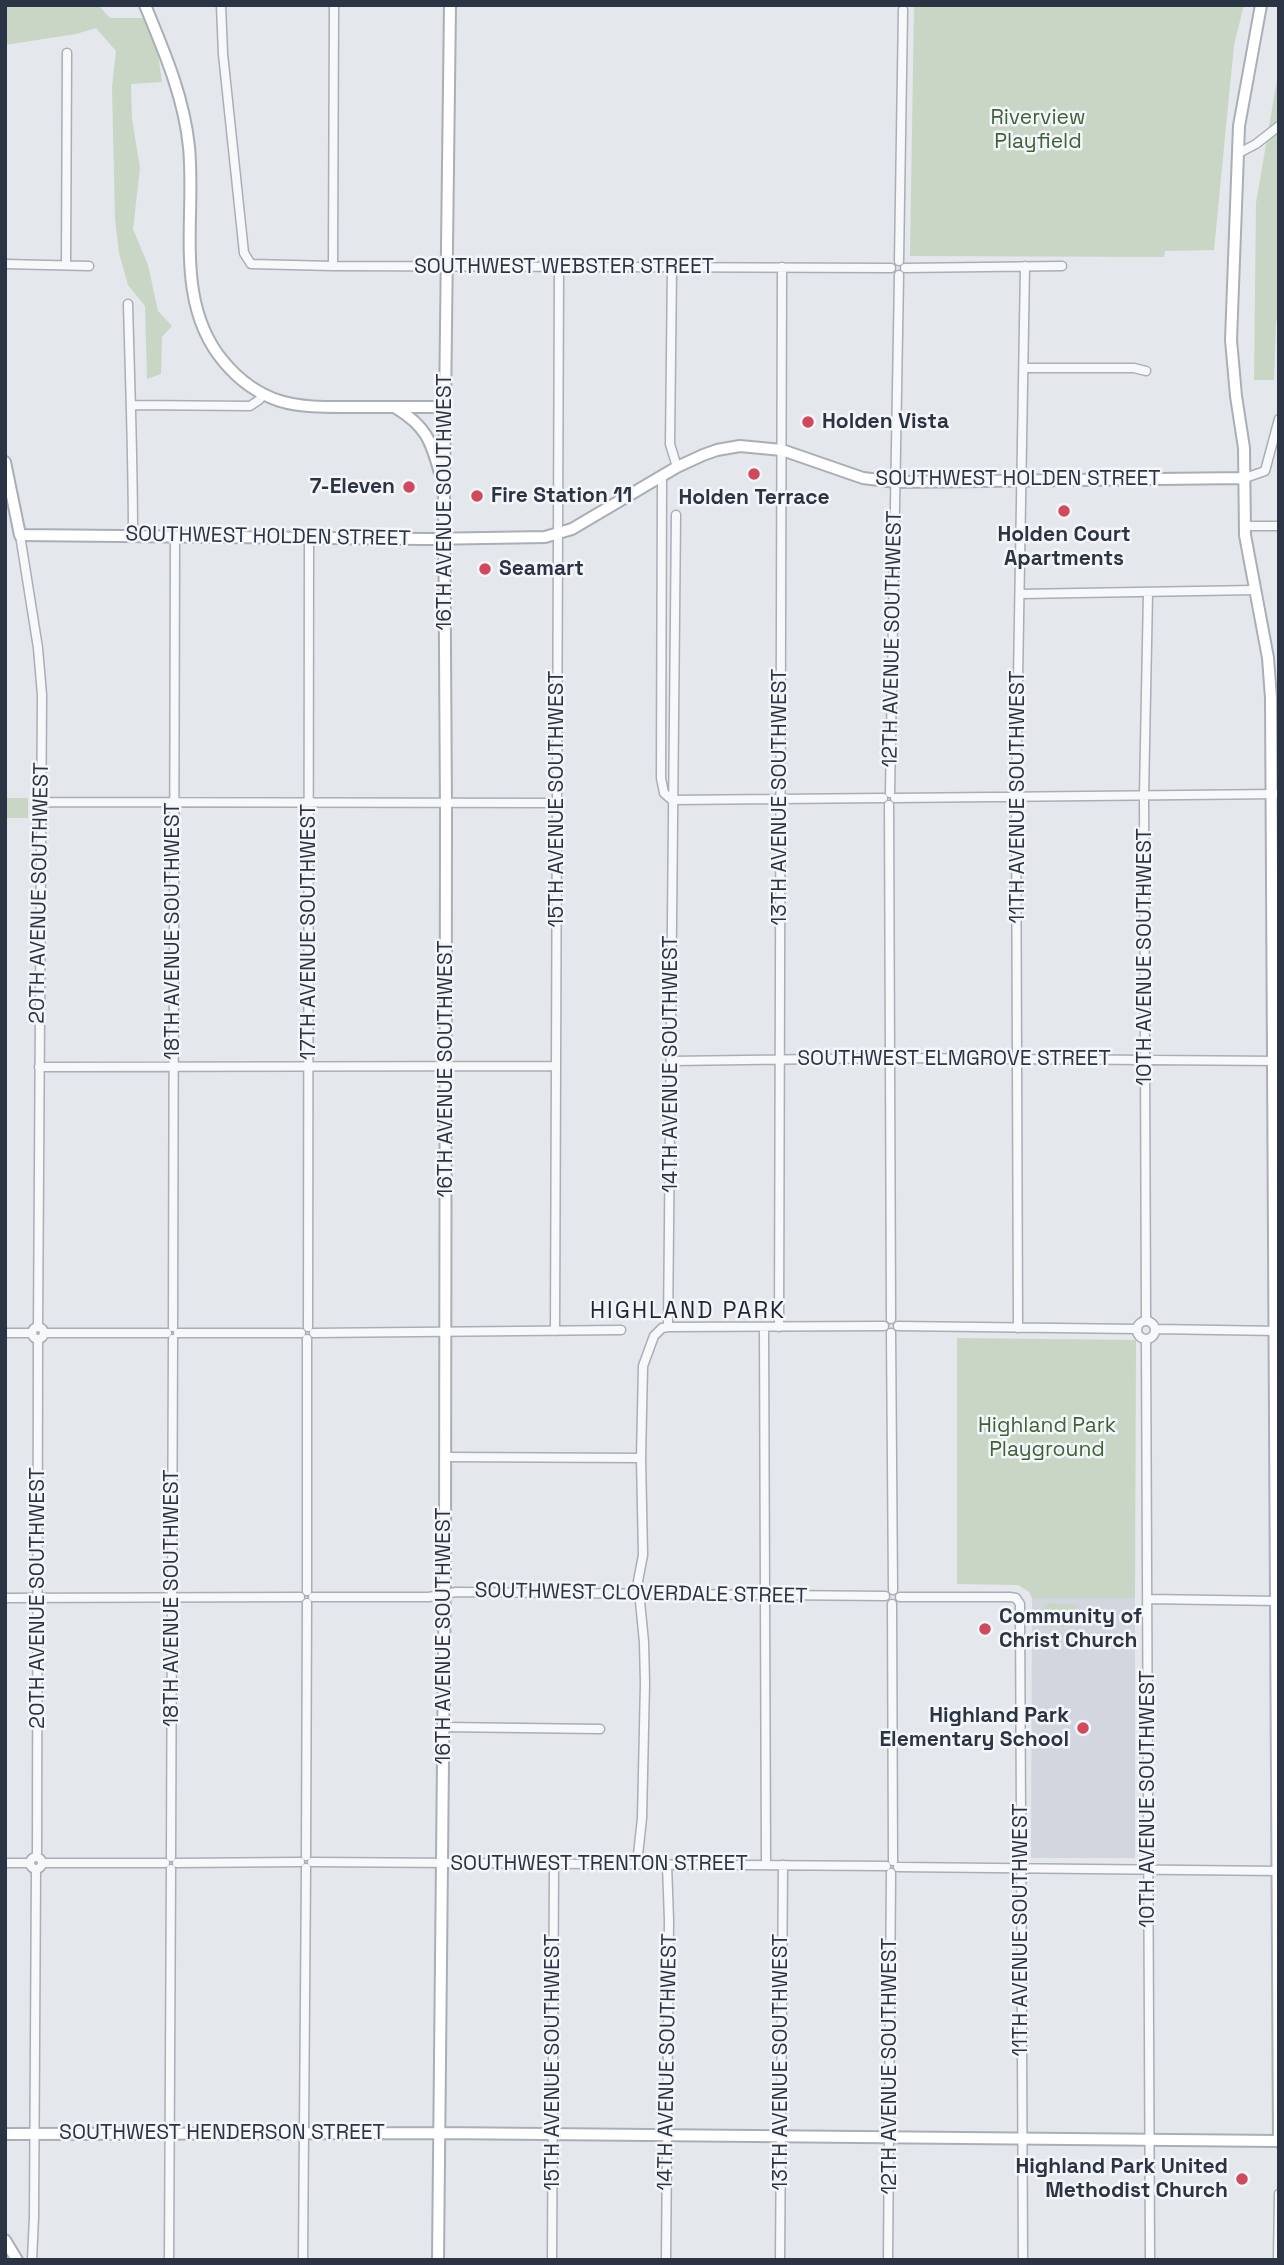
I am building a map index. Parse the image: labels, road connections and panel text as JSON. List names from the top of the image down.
{
  "streets": {
    "street": [
      "SOUTHWEST WEBSTER STREET",
      "SOUTHWEST HOLDEN STREET",
      "16TH AVENUE SOUTHWEST",
      "12TH AVENUE SOUTHWEST",
      "13TH AVENUE SOUTHWEST",
      "11TH AVENUE SOUTHWEST",
      "15TH AVENUE SOUTHWEST",
      "20TH AVENUE SOUTHWEST",
      "18TH AVENUE SOUTHWEST",
      "17TH AVENUE SOUTHWEST",
      "10TH AVENUE SOUTHWEST",
      "SOUTHWEST ELMGROVE STREET",
      "14TH AVENUE SOUTHWEST",
      "SOUTHWEST CLOVERDALE STREET",
      "SOUTHWEST TRENTON STREET",
      "SOUTHWEST HENDERSON STREET"
    ]
  },
  "crossings": [
    ["SOUTHWEST WEBSTER STREET", "16TH AVENUE SOUTHWEST"],
    ["SOUTHWEST WEBSTER STREET", "12TH AVENUE SOUTHWEST"],
    ["SOUTHWEST WEBSTER STREET", "13TH AVENUE SOUTHWEST"],
    ["SOUTHWEST WEBSTER STREET", "11TH AVENUE SOUTHWEST"],
    ["SOUTHWEST WEBSTER STREET", "15TH AVENUE SOUTHWEST"],
    ["SOUTHWEST HOLDEN STREET", "16TH AVENUE SOUTHWEST"],
    ["SOUTHWEST HOLDEN STREET", "12TH AVENUE SOUTHWEST"],
    ["SOUTHWEST HOLDEN STREET", "13TH AVENUE SOUTHWEST"],
    ["SOUTHWEST HOLDEN STREET", "11TH AVENUE SOUTHWEST"],
    ["SOUTHWEST HOLDEN STREET", "15TH AVENUE SOUTHWEST"],
    ["SOUTHWEST HOLDEN STREET", "20TH AVENUE SOUTHWEST"],
    ["SOUTHWEST HOLDEN STREET", "18TH AVENUE SOUTHWEST"],
    ["SOUTHWEST HOLDEN STREET", "17TH AVENUE SOUTHWEST"],
    ["SOUTHWEST HOLDEN STREET", "14TH AVENUE SOUTHWEST"],
    ["16TH AVENUE SOUTHWEST", "SOUTHWEST CLOVERDALE STREET"],
    ["16TH AVENUE SOUTHWEST", "SOUTHWEST TRENTON STREET"],
    ["16TH AVENUE SOUTHWEST", "SOUTHWEST HENDERSON STREET"],
    ["12TH AVENUE SOUTHWEST", "11TH AVENUE SOUTHWEST"],
    ["12TH AVENUE SOUTHWEST", "SOUTHWEST ELMGROVE STREET"],
    ["12TH AVENUE SOUTHWEST", "SOUTHWEST CLOVERDALE STREET"],
    ["12TH AVENUE SOUTHWEST", "SOUTHWEST TRENTON STREET"],
    ["12TH AVENUE SOUTHWEST", "SOUTHWEST HENDERSON STREET"],
    ["13TH AVENUE SOUTHWEST", "SOUTHWEST ELMGROVE STREET"],
    ["13TH AVENUE SOUTHWEST", "SOUTHWEST TRENTON STREET"],
    ["13TH AVENUE SOUTHWEST", "SOUTHWEST HENDERSON STREET"],
    ["11TH AVENUE SOUTHWEST", "SOUTHWEST ELMGROVE STREET"],
    ["11TH AVENUE SOUTHWEST", "SOUTHWEST CLOVERDALE STREET"],
    ["11TH AVENUE SOUTHWEST", "SOUTHWEST TRENTON STREET"],
    ["11TH AVENUE SOUTHWEST", "SOUTHWEST HENDERSON STREET"],
    ["15TH AVENUE SOUTHWEST", "SOUTHWEST TRENTON STREET"],
    ["15TH AVENUE SOUTHWEST", "SOUTHWEST HENDERSON STREET"],
    ["20TH AVENUE SOUTHWEST", "SOUTHWEST CLOVERDALE STREET"],
    ["20TH AVENUE SOUTHWEST", "SOUTHWEST TRENTON STREET"],
    ["20TH AVENUE SOUTHWEST", "SOUTHWEST HENDERSON STREET"],
    ["18TH AVENUE SOUTHWEST", "SOUTHWEST CLOVERDALE STREET"],
    ["18TH AVENUE SOUTHWEST", "SOUTHWEST TRENTON STREET"],
    ["18TH AVENUE SOUTHWEST", "SOUTHWEST HENDERSON STREET"],
    ["17TH AVENUE SOUTHWEST", "SOUTHWEST CLOVERDALE STREET"],
    ["17TH AVENUE SOUTHWEST", "SOUTHWEST TRENTON STREET"],
    ["17TH AVENUE SOUTHWEST", "SOUTHWEST HENDERSON STREET"],
    ["10TH AVENUE SOUTHWEST", "SOUTHWEST ELMGROVE STREET"],
    ["10TH AVENUE SOUTHWEST", "SOUTHWEST TRENTON STREET"],
    ["10TH AVENUE SOUTHWEST", "SOUTHWEST HENDERSON STREET"],
    ["SOUTHWEST ELMGROVE STREET", "14TH AVENUE SOUTHWEST"],
    ["14TH AVENUE SOUTHWEST", "SOUTHWEST TRENTON STREET"],
    ["14TH AVENUE SOUTHWEST", "SOUTHWEST HENDERSON STREET"]
  ],
  "districts": ["HIGHLAND PARK"],
  "parks": ["Riverview Playfield", "Highland Park Playground"],
  "places": [
    "Holden Vista",
    "Holden Terrace",
    "7-Eleven",
    "Fire Station 11",
    "Holden Court Apartments",
    "Seamart",
    "Community of Christ Church",
    "Highland Park Elementary School",
    "Highland Park United Methodist Church"
  ]
}
